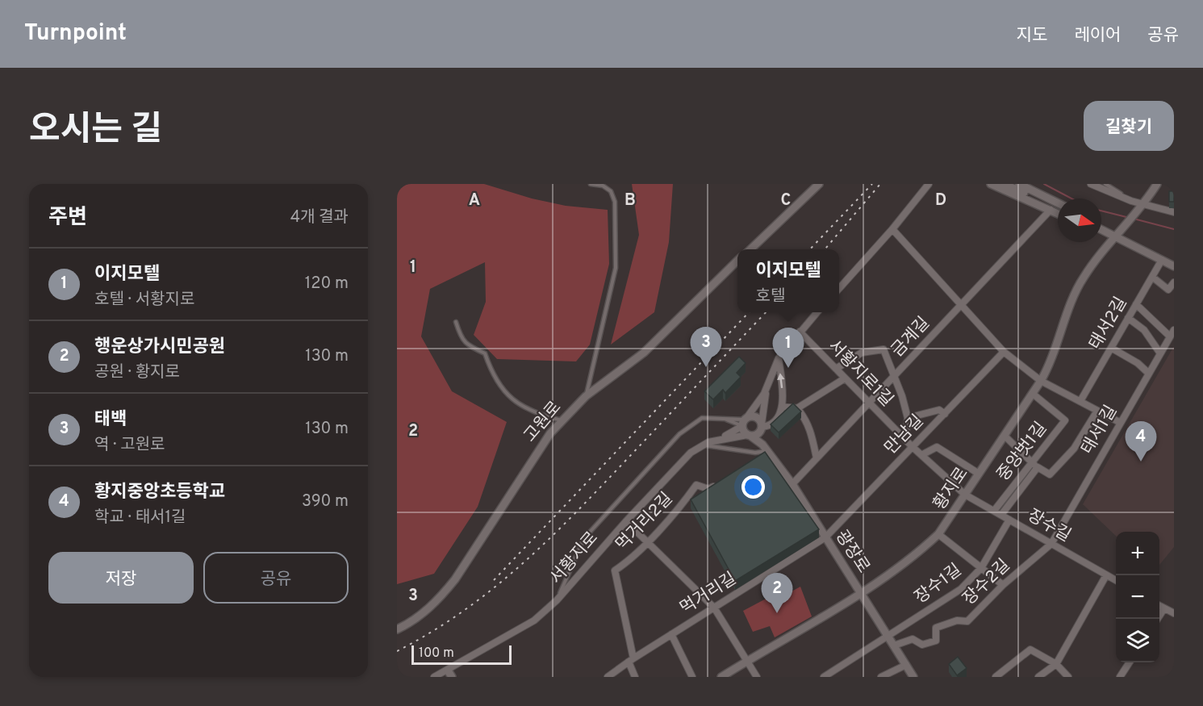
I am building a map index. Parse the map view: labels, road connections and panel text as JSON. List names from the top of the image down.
{
  "streets": {
    "street": [
      "태서2길",
      "금계길",
      "서황지로1길",
      "고원로",
      "태서1길",
      "만남길",
      "중앙벗1길",
      "황지로",
      "먹거리2길",
      "장수길",
      "광장로",
      "서황지로",
      "장수2길",
      "장수1길",
      "먹거리길"
    ]
  },
  "crossings": [
    ["금계길", "서황지로1길"],
    ["금계길", "광장로"],
    ["서황지로1길", "만남길"],
    ["서황지로1길", "황지로"],
    ["서황지로1길", "장수길"],
    ["태서1길", "장수길"],
    ["태서1길", "장수2길"],
    ["만남길", "광장로"],
    ["만남길", "먹거리길"],
    ["중앙벗1길", "황지로"],
    ["중앙벗1길", "장수길"],
    ["황지로", "장수길"],
    ["황지로", "광장로"],
    ["먹거리2길", "먹거리길"],
    ["장수길", "장수2길"],
    ["장수길", "장수1길"],
    ["광장로", "장수2길"],
    ["광장로", "장수1길"],
    ["광장로", "먹거리길"]
  ],
  "scale_bar": "100 m",
  "north": "right",
  "page": {
    "header": "Turnpoint",
    "nav": ["지도", "레이어", "공유"],
    "title": "오시는 길",
    "buttons": [
      "길찾기",
      ["저장", "공유"]
    ],
    "heading": ["주변", "4개 결과"],
    "list": [
      {
        "mark": "1",
        "name": "이지모텔",
        "note": "호텔 · 서황지로",
        "value": "120 m"
      },
      {
        "mark": "2",
        "name": "행운상가시민공원",
        "note": "공원 · 황지로",
        "value": "130 m"
      },
      {
        "mark": "3",
        "name": "태백",
        "note": "역 · 고원로",
        "value": "130 m"
      },
      {
        "mark": "4",
        "name": "황지중앙초등학교",
        "note": "학교 · 태서1길",
        "value": "390 m"
      }
    ],
    "popup": ["이지모텔", "호텔"],
    "pins": [
      "3",
      "1",
      "4",
      "2"
    ],
    "map_buttons": ["+", "−"],
    "scale": "100 m"
  },
  "grid": {
    "columns": [
      "A",
      "B",
      "C",
      "D"
    ],
    "rows": ["1", "2", "3"]
  }
}
